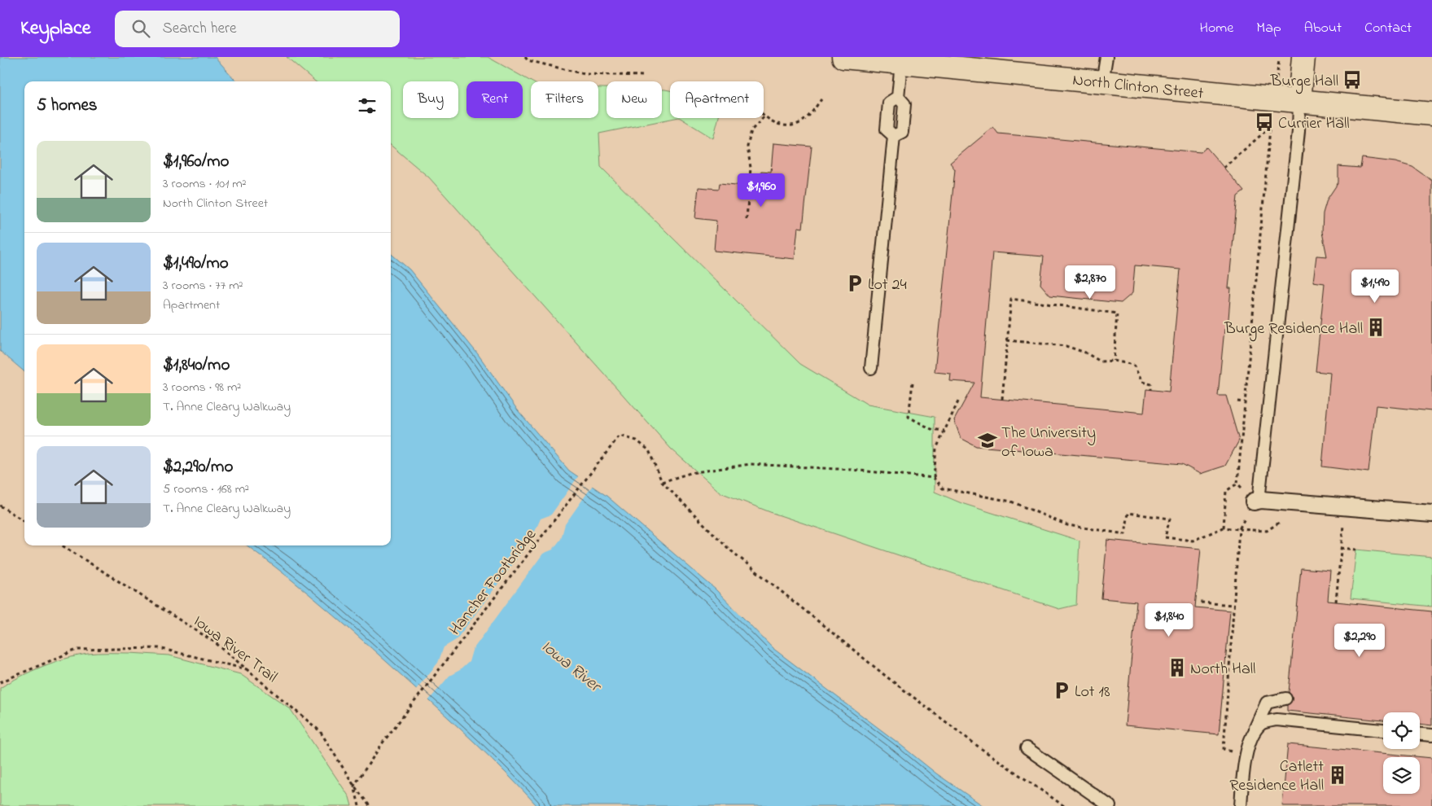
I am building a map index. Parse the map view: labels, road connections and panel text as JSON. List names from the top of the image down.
{
  "streets": {
    "street": ["North Clinton Street"],
    "path": ["Hancher Footbridge", "Iowa River Trail"]
  },
  "crossings": [
    ["Hancher Footbridge", "Iowa River Trail"]
  ],
  "water": ["Iowa River"],
  "places": {
    "bus stop": ["Burge Hall", "Currier Hall"],
    "parking": ["Lot 24", "Lot 18"],
    "building": ["Burge Residence Hall", "North Hall", "Catlett Residence Hall"],
    "school or university": ["The University of Iowa"]
  },
  "page": {
    "header": "Keyplace",
    "search": "Search here",
    "nav": [
      "Home",
      "Map",
      "About",
      "Contact"
    ],
    "chip": [
      "Buy",
      "Rent",
      "Filters",
      "New",
      "Apartment"
    ],
    "heading": "5 homes",
    "list": [
      {
        "name": "$1,960/mo",
        "note": "3 rooms · 101 m² · North Clinton Street"
      },
      {
        "name": "$1,490/mo",
        "note": "3 rooms · 77 m² · Apartment"
      },
      {
        "name": "$1,840/mo",
        "note": "3 rooms · 98 m² · T. Anne Cleary Walkway"
      },
      {
        "name": "$2,290/mo",
        "note": "5 rooms · 168 m² · T. Anne Cleary Walkway"
      }
    ],
    "price": [
      "$1,960",
      "$2,870",
      "$1,490",
      "$1,840",
      "$2,290"
    ]
  }
}
